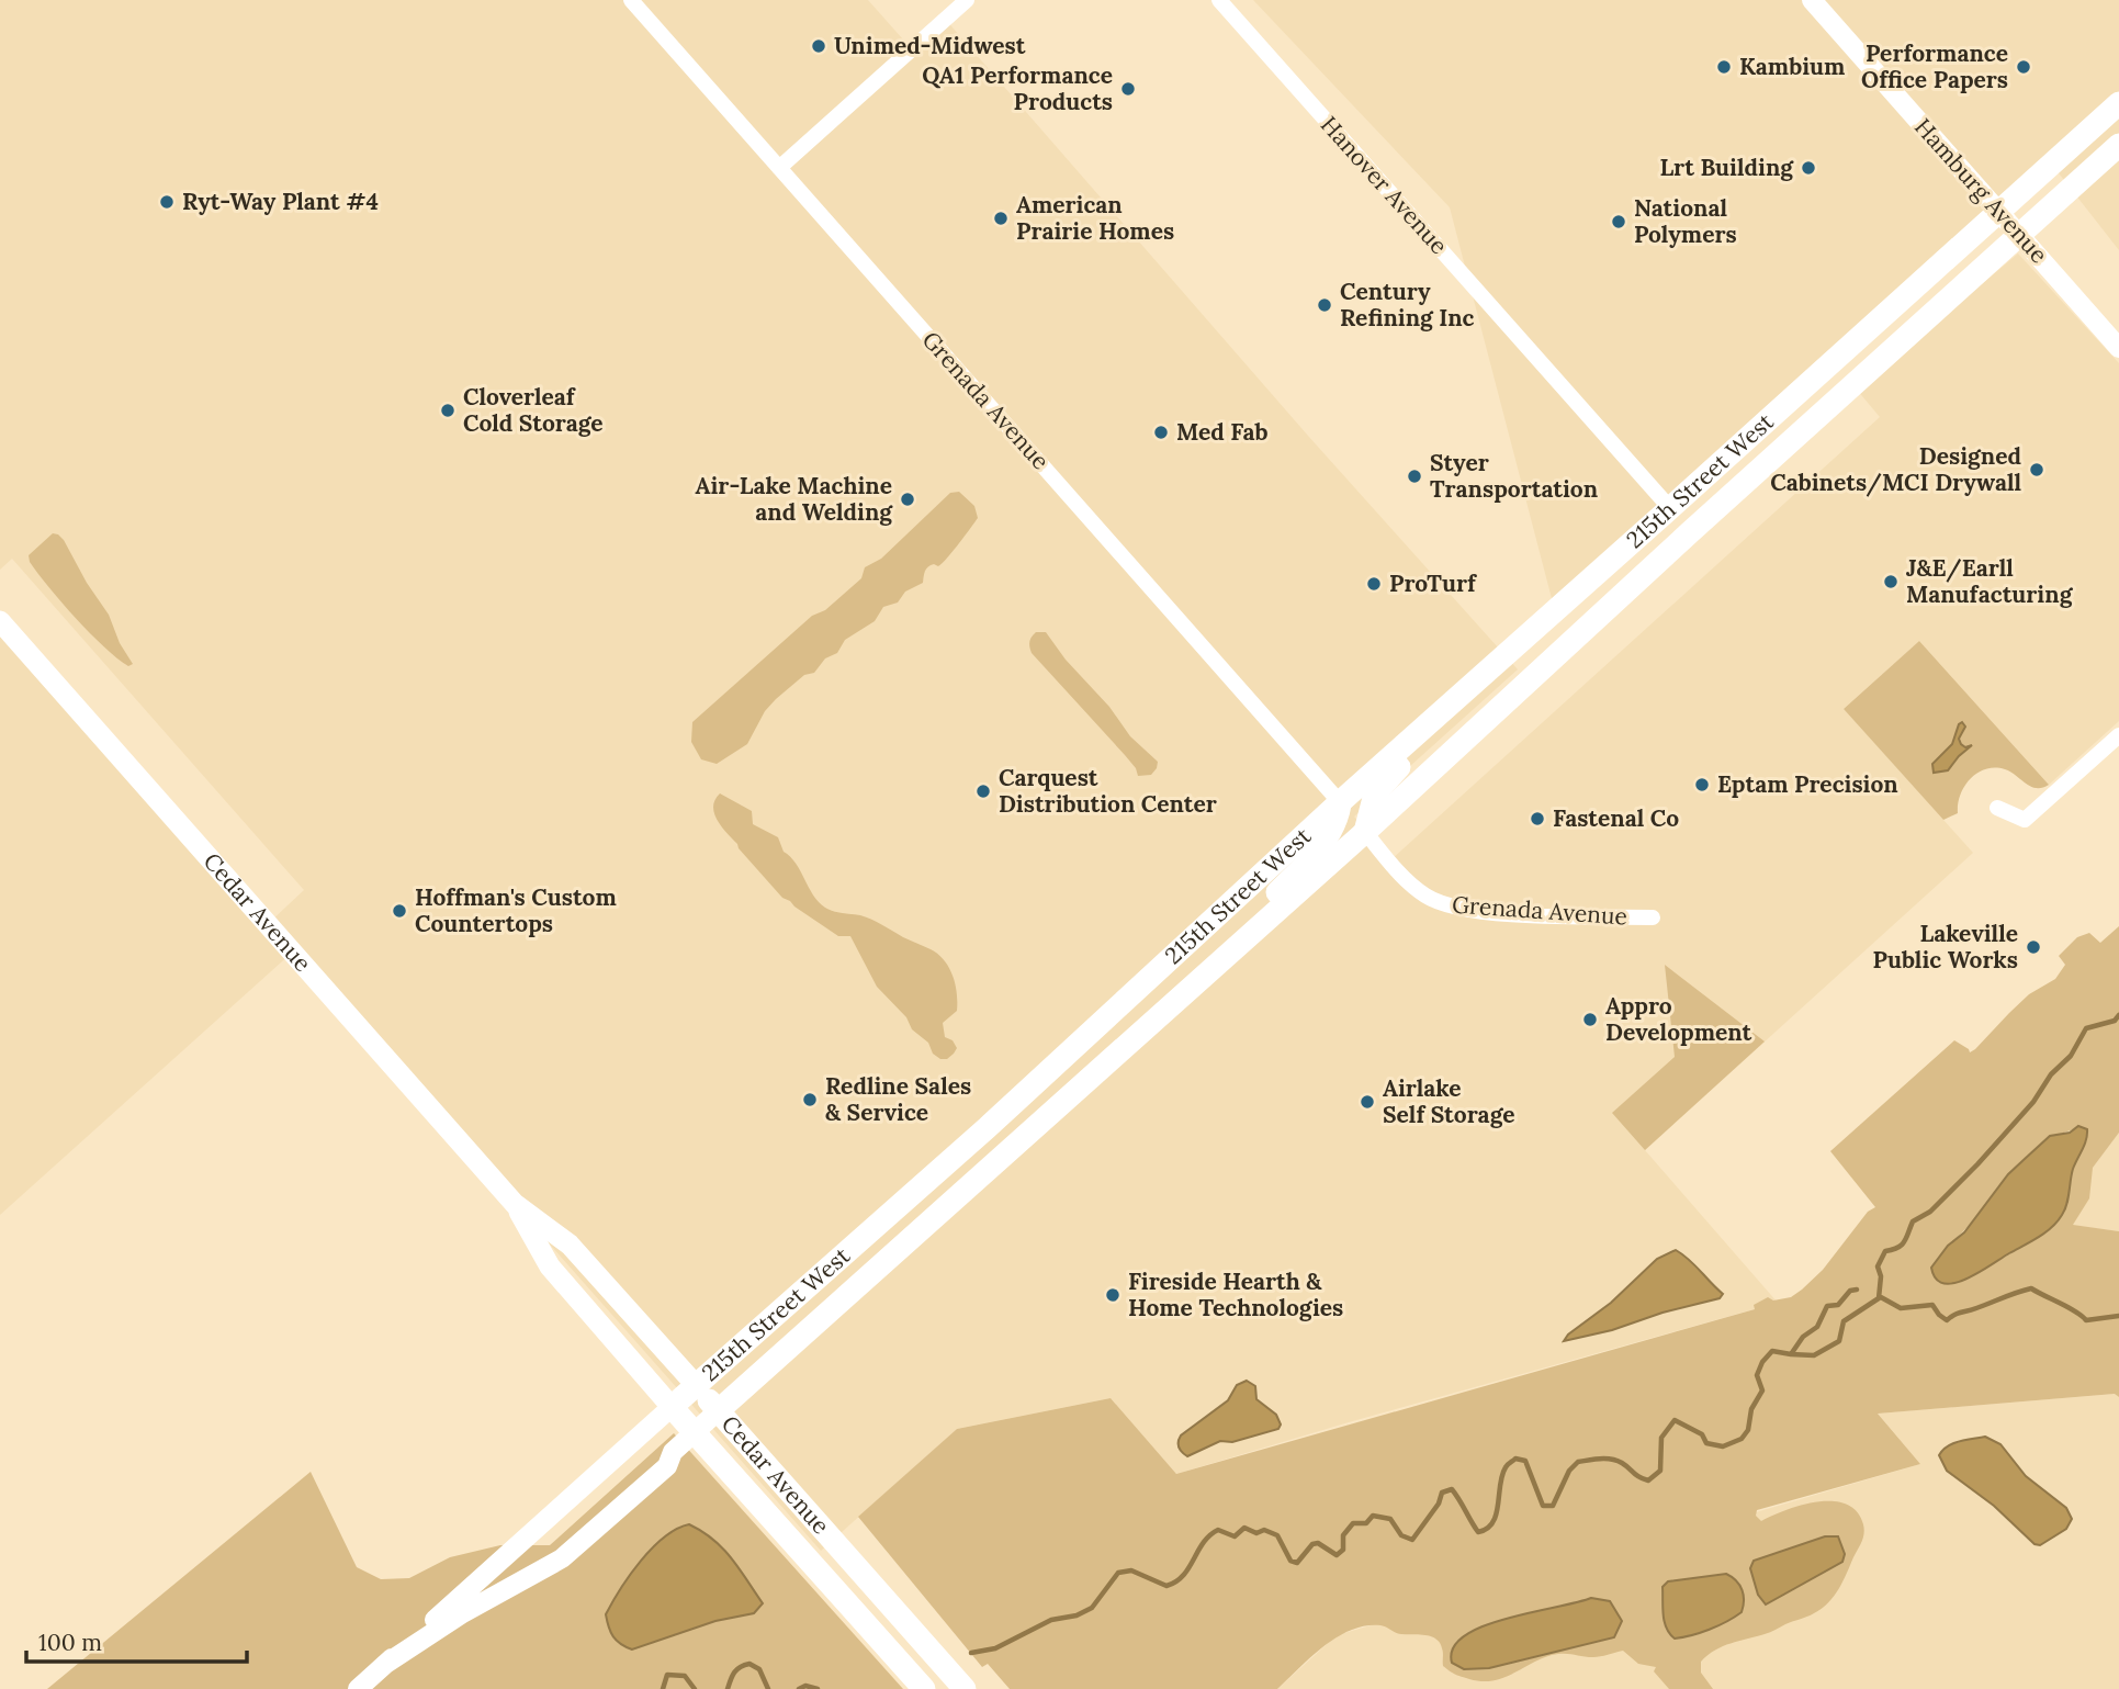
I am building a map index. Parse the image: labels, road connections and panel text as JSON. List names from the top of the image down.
{
  "streets": {
    "main road": ["215th Street West", "Cedar Avenue"],
    "street": ["Hanover Avenue", "Hamburg Avenue", "Grenada Avenue"]
  },
  "crossings": [
    ["Hanover Avenue", "215th Street West"],
    ["Hamburg Avenue", "215th Street West"],
    ["Grenada Avenue", "215th Street West"],
    ["215th Street West", "Cedar Avenue"]
  ],
  "places": [
    "Unimed-Midwest",
    "Kambium",
    "Performance Office Papers",
    "QA1 Performance Products",
    "Lrt Building",
    "Ryt-Way Plant #4",
    "American Prairie Homes",
    "National Polymers",
    "Century Refining Inc",
    "Cloverleaf Cold Storage",
    "Med Fab",
    "Designed Cabinets/MCI Drywall",
    "Styer Transportation",
    "Air-Lake Machine and Welding",
    "J&E/Earll Manufacturing",
    "ProTurf",
    "Eptam Precision",
    "Carquest Distribution Center",
    "Fastenal Co",
    "Hoffman's Custom Countertops",
    "Lakeville Public Works",
    "Appro Development",
    "Redline Sales & Service",
    "Airlake Self Storage",
    "Fireside Hearth & Home Technologies"
  ],
  "scale_bar": "100 m"
}
